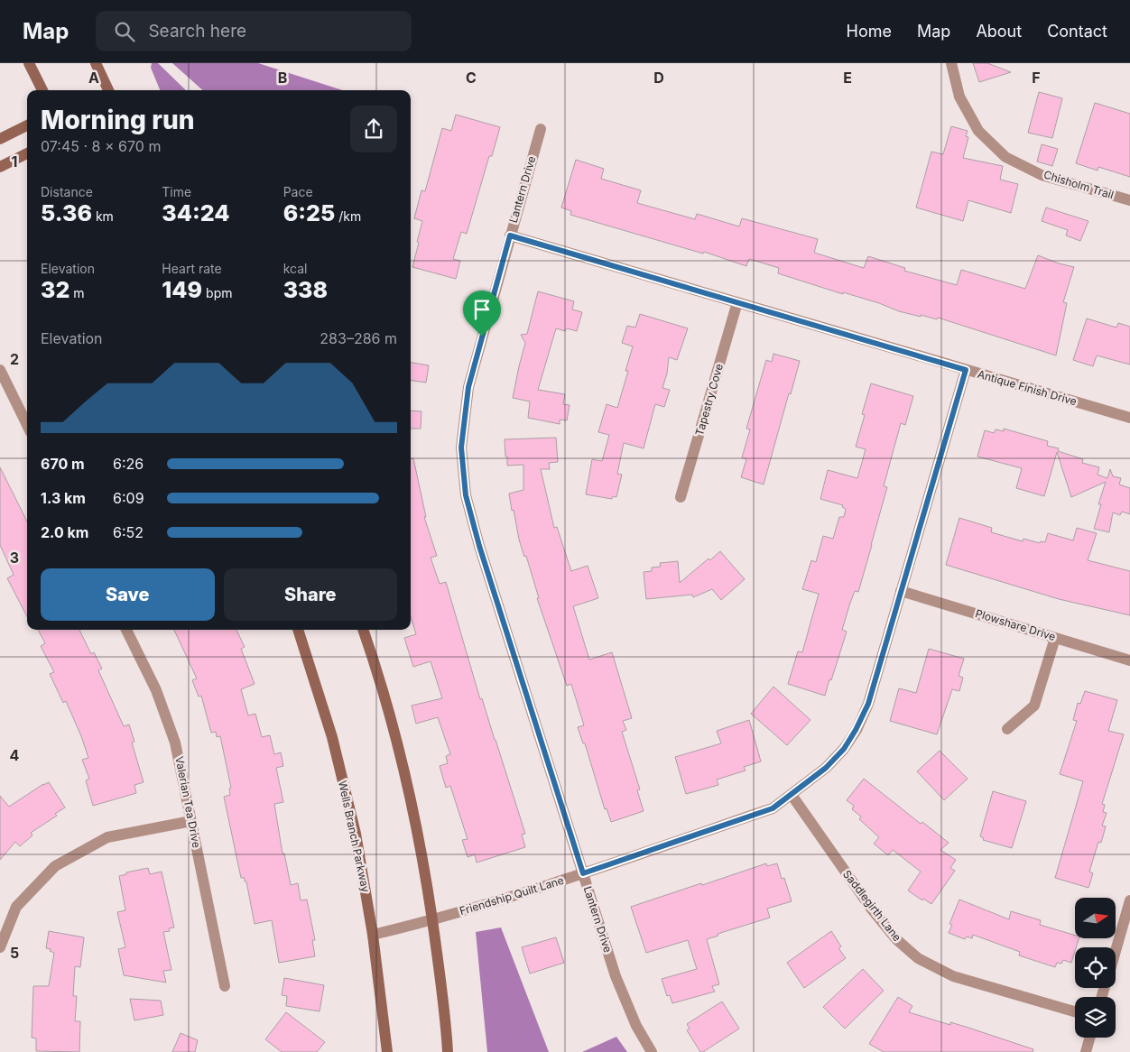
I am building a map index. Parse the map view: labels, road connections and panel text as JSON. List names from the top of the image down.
{
  "streets": {
    "main road": ["Wells Branch Parkway"],
    "street": [
      "Chisholm Trail",
      "Lantern Drive",
      "Antique Finish Drive",
      "Tapestry Cove",
      "Plowshare Drive",
      "Valerian Tea Drive",
      "Friendship Quilt Lane",
      "Saddlegirth Lane"
    ]
  },
  "crossings": [
    ["Lantern Drive", "Antique Finish Drive"],
    ["Lantern Drive", "Friendship Quilt Lane"],
    ["Antique Finish Drive", "Tapestry Cove"],
    ["Antique Finish Drive", "Friendship Quilt Lane"],
    ["Plowshare Drive", "Friendship Quilt Lane"],
    ["Wells Branch Parkway", "Friendship Quilt Lane"],
    ["Friendship Quilt Lane", "Saddlegirth Lane"]
  ],
  "north": "right",
  "page": {
    "header": "Map",
    "search": "Search here",
    "nav": [
      "Home",
      "Map",
      "About",
      "Contact"
    ],
    "heading": ["Morning run", "07:45 · 8 × 670 m"],
    "stats": [
      ["Distance", "5.36 km"],
      ["Time", "34:24"],
      ["Pace", "6:25 /km"],
      ["Elevation", "32 m"],
      ["Heart rate", "149 bpm"],
      ["kcal", "338"]
    ],
    "chart": ["Elevation", "283–286 m"],
    "list": [
      {
        "name": "670 m",
        "note": "6:26"
      },
      {
        "name": "1.3 km",
        "note": "6:09"
      },
      {
        "name": "2.0 km",
        "note": "6:52"
      }
    ],
    "buttons": ["Save", "Share"]
  },
  "grid": {
    "columns": [
      "A",
      "B",
      "C",
      "D",
      "E",
      "F"
    ],
    "rows": [
      "1",
      "2",
      "3",
      "4",
      "5"
    ]
  }
}
